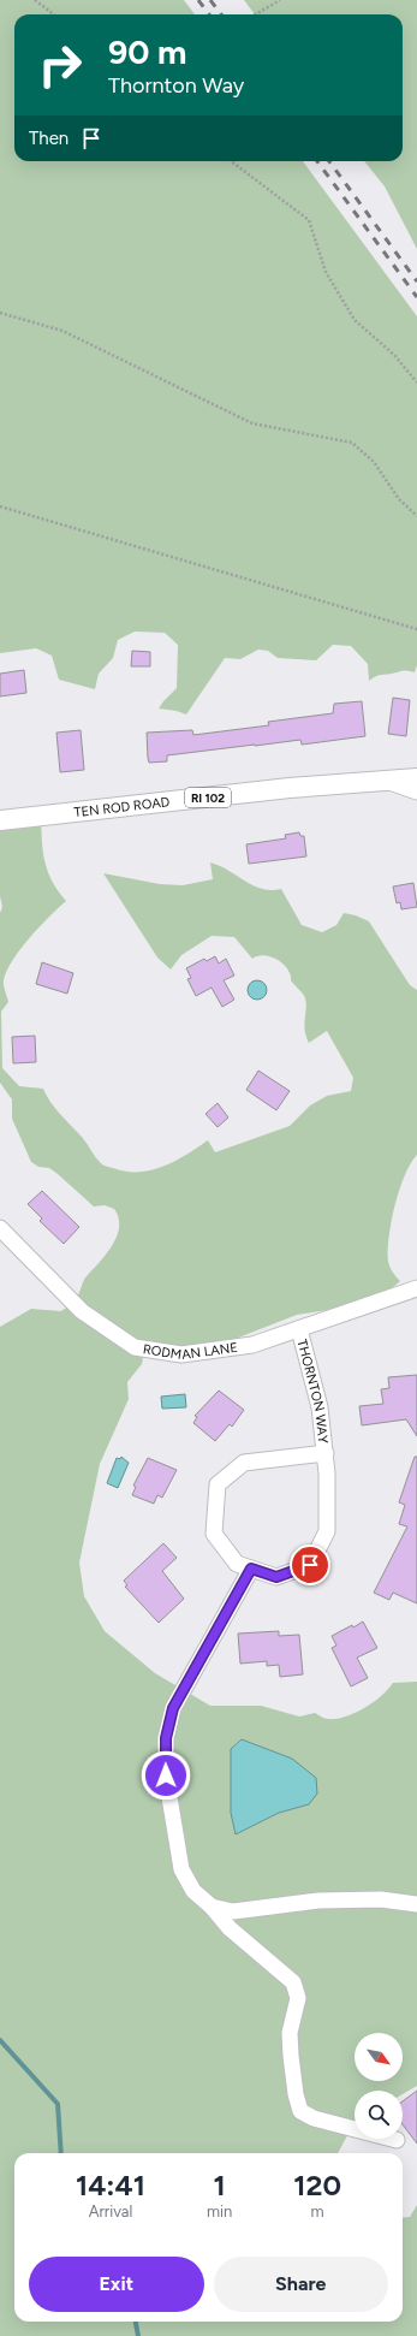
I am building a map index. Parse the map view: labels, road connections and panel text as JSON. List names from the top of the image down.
{
  "streets": {
    "main road": ["RI 102", "TEN ROD ROAD"],
    "street": ["RODMAN LANE", "THORNTON WAY"]
  },
  "crossings": [
    ["RODMAN LANE", "THORNTON WAY"]
  ],
  "north": "bottom right",
  "page": {
    "turn": ["90 m", "Thornton Way"],
    "then": "Then",
    "eta": [
      "14:41",
      "Arrival",
      "1",
      "min",
      "120",
      "m"
    ],
    "buttons": ["Exit", "Share"]
  }
}
